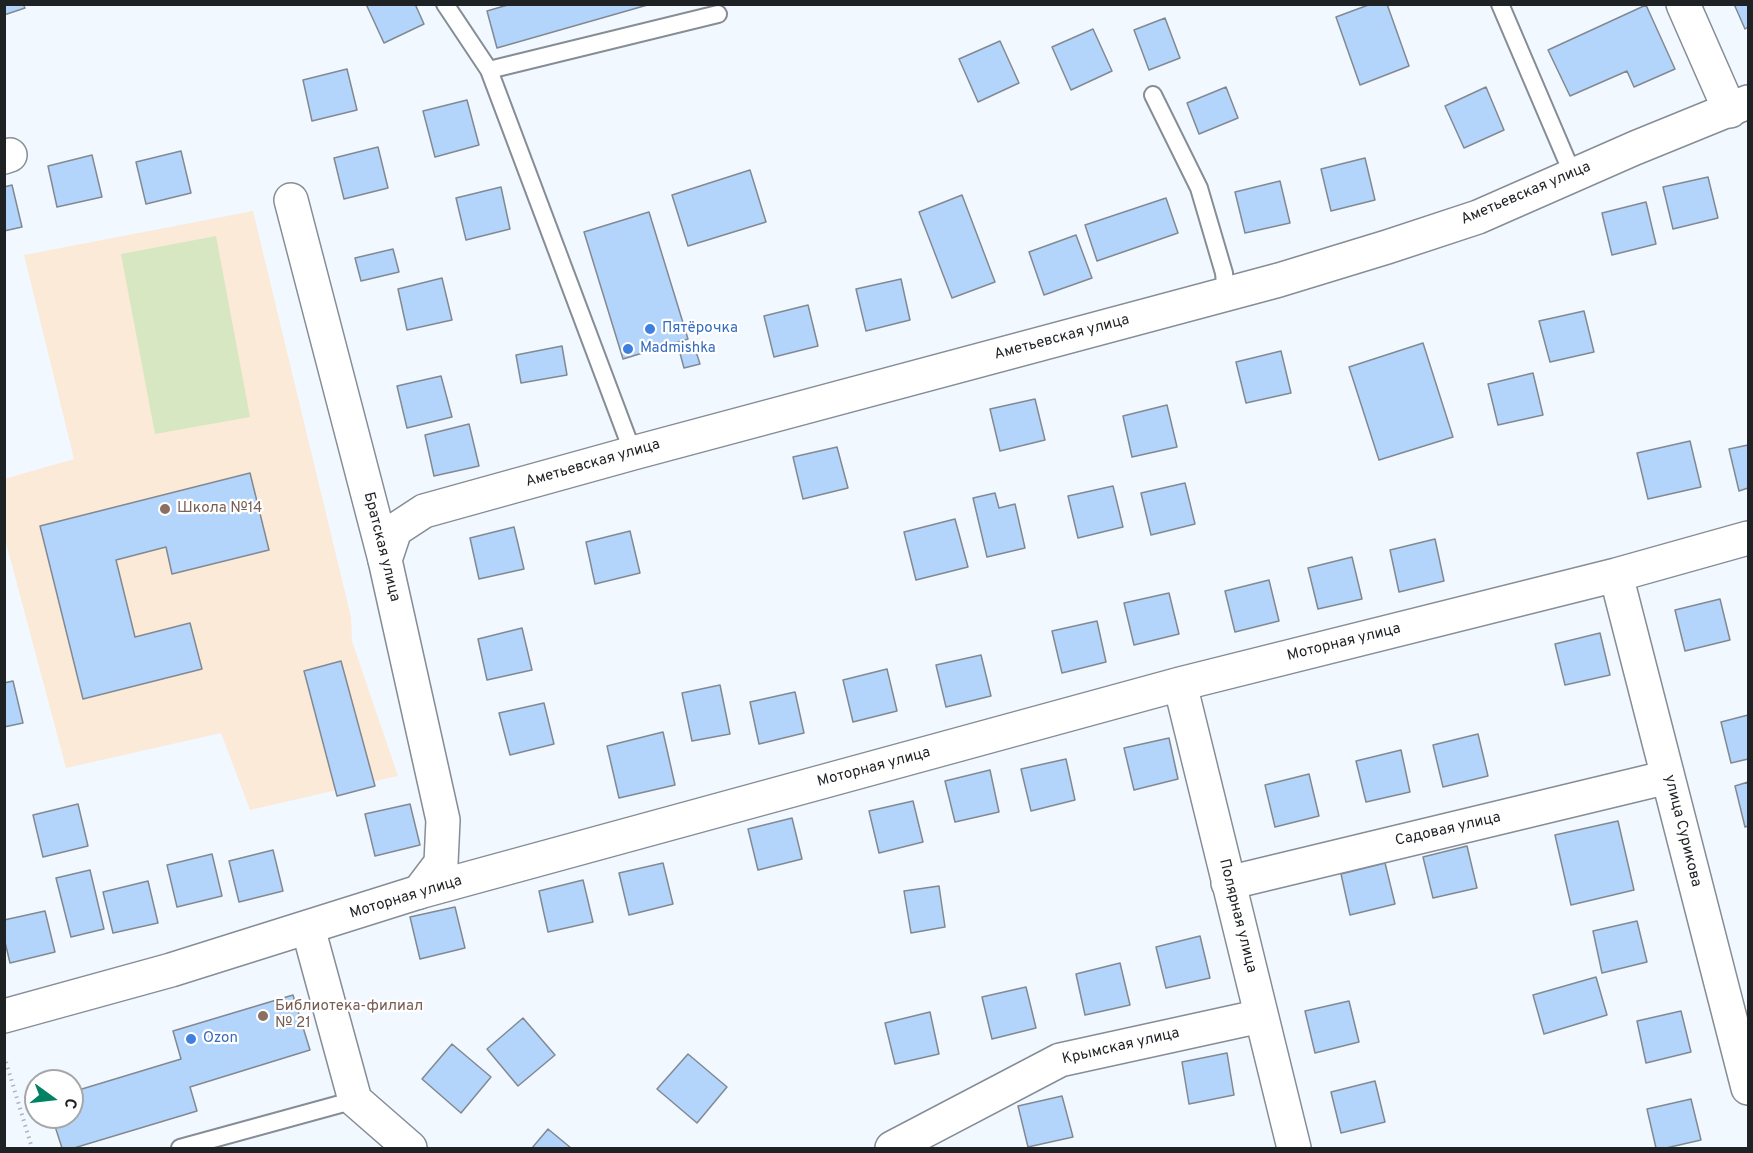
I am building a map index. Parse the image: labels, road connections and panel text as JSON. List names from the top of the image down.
{
  "streets": {
    "street": [
      "Аметьевская улица",
      "Братская улица",
      "Моторная улица",
      "Садовая улица",
      "улица Сурикова",
      "Полярная улица",
      "Крымская улица"
    ]
  },
  "crossings": [
    ["Аметьевская улица", "Братская улица"],
    ["Братская улица", "Моторная улица"],
    ["Моторная улица", "улица Сурикова"],
    ["Моторная улица", "Полярная улица"],
    ["Садовая улица", "улица Сурикова"],
    ["Садовая улица", "Полярная улица"],
    ["Полярная улица", "Крымская улица"]
  ],
  "places": [
    "Пятёрочка",
    "Madmishka",
    "Школа №14",
    "Библиотека-филиал № 21",
    "Ozon"
  ],
  "north": "right"
}
